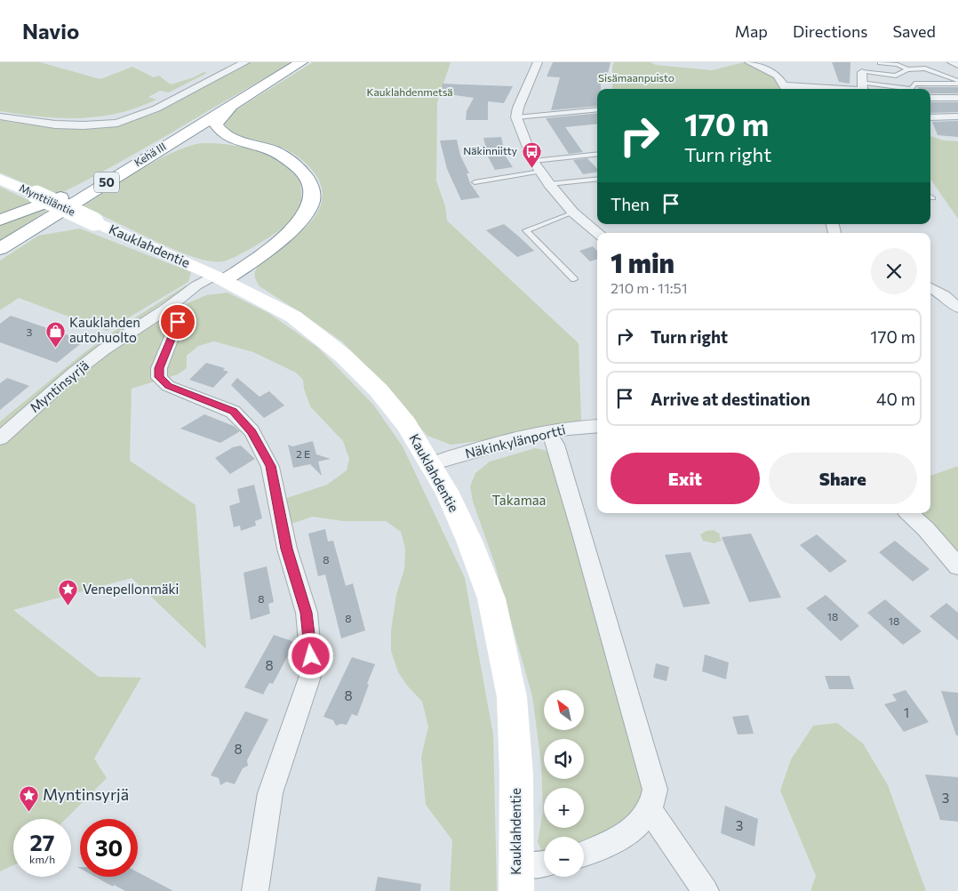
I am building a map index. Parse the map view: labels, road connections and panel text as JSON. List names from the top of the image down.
{
  "streets": {
    "main road": [
      "Kehä III",
      "50",
      "Mynttiläntie",
      "Kauklahdentie"
    ],
    "street": ["Myntinsyrjä", "Näkinkylänportti"]
  },
  "crossings": [
    ["Mynttiläntie", "Kauklahdentie"],
    ["Kauklahdentie", "Myntinsyrjä"],
    ["Kauklahdentie", "Näkinkylänportti"]
  ],
  "parks": ["Sisämaanpuisto", "Kauklahdenmetsä", "Takamaa"],
  "places": {
    "bus stop": ["Näkinniitty"],
    "shop": ["Kauklahden autohuolto"],
    "place": ["Venepellonmäki", "Myntinsyrjä"]
  },
  "house_numbers": [
    "3",
    "2 E",
    "8",
    "8",
    "18",
    "8",
    "18",
    "8",
    "8",
    "1",
    "8",
    "3",
    "3"
  ],
  "north": "top left",
  "page": {
    "header": "Navio",
    "nav": ["Map", "Directions", "Saved"],
    "turn": ["170 m", "Turn right"],
    "then": "Then",
    "heading": ["1 min", "210 m · 11:51"],
    "list": [
      {
        "name": "Turn right",
        "value": "170 m"
      },
      {
        "name": "Arrive at destination",
        "value": "40 m"
      }
    ],
    "buttons": ["Exit", "Share"],
    "map_buttons": ["+", "−"],
    "speed": "27 km/h",
    "limit": "30"
  }
}
